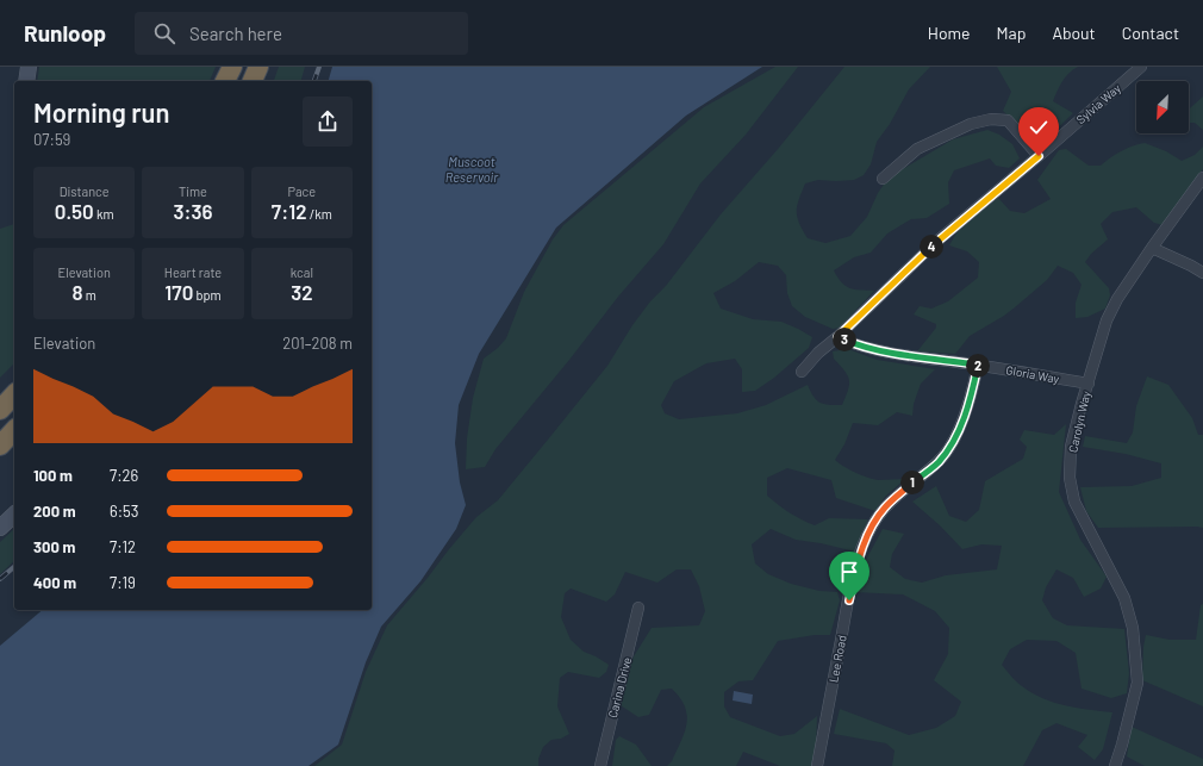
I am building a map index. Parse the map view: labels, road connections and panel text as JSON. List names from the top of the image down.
{
  "streets": {
    "street": [
      "Sylvia Way",
      "Gloria Way",
      "Carolyn Way",
      "Lee Road",
      "Carina Drive"
    ]
  },
  "crossings": [
    ["Sylvia Way", "Gloria Way"],
    ["Gloria Way", "Carolyn Way"],
    ["Gloria Way", "Lee Road"]
  ],
  "water": ["Muscoot Reservoir"],
  "north": "bottom left",
  "page": {
    "header": "Runloop",
    "search": "Search here",
    "nav": [
      "Home",
      "Map",
      "About",
      "Contact"
    ],
    "heading": ["Morning run", "07:59"],
    "stats": [
      ["Distance", "0.50 km"],
      ["Time", "3:36"],
      ["Pace", "7:12 /km"],
      ["Elevation", "8 m"],
      ["Heart rate", "170 bpm"],
      ["kcal", "32"]
    ],
    "pins": [
      "4",
      "3",
      "2",
      "1"
    ],
    "chart": ["Elevation", "201–208 m"],
    "list": [
      {
        "name": "100 m",
        "note": "7:26"
      },
      {
        "name": "200 m",
        "note": "6:53"
      },
      {
        "name": "300 m",
        "note": "7:12"
      },
      {
        "name": "400 m",
        "note": "7:19"
      }
    ]
  }
}
